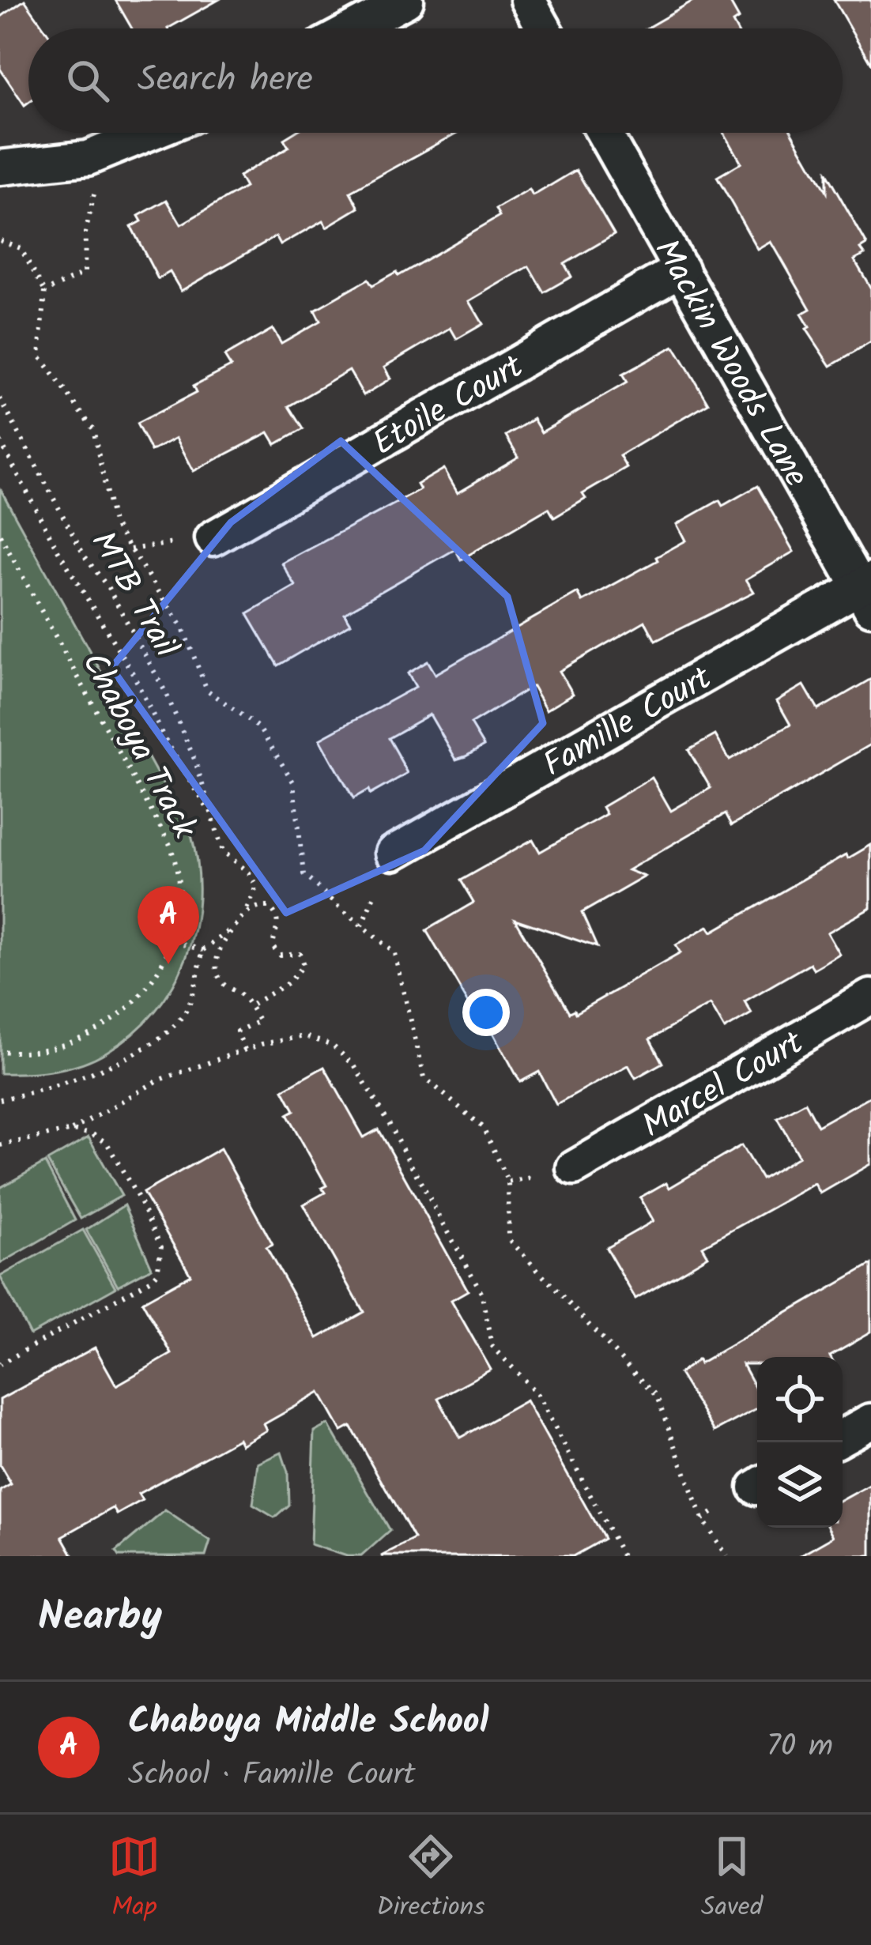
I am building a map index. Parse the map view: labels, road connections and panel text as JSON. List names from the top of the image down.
{
  "streets": {
    "street": [
      "Mackin Woods Lane",
      "Etoile Court",
      "Famille Court",
      "Marcel Court"
    ],
    "path": ["MTB Trail", "Chaboya Track"]
  },
  "crossings": [
    ["Mackin Woods Lane", "Etoile Court"],
    ["Mackin Woods Lane", "Famille Court"]
  ],
  "page": {
    "search": "Search here",
    "pins": "A",
    "heading": "Nearby",
    "list": [
      {
        "mark": "A",
        "name": "Chaboya Middle School",
        "note": "School · Famille Court",
        "value": "70 m"
      }
    ],
    "nav": ["Map", "Directions", "Saved"]
  }
}
